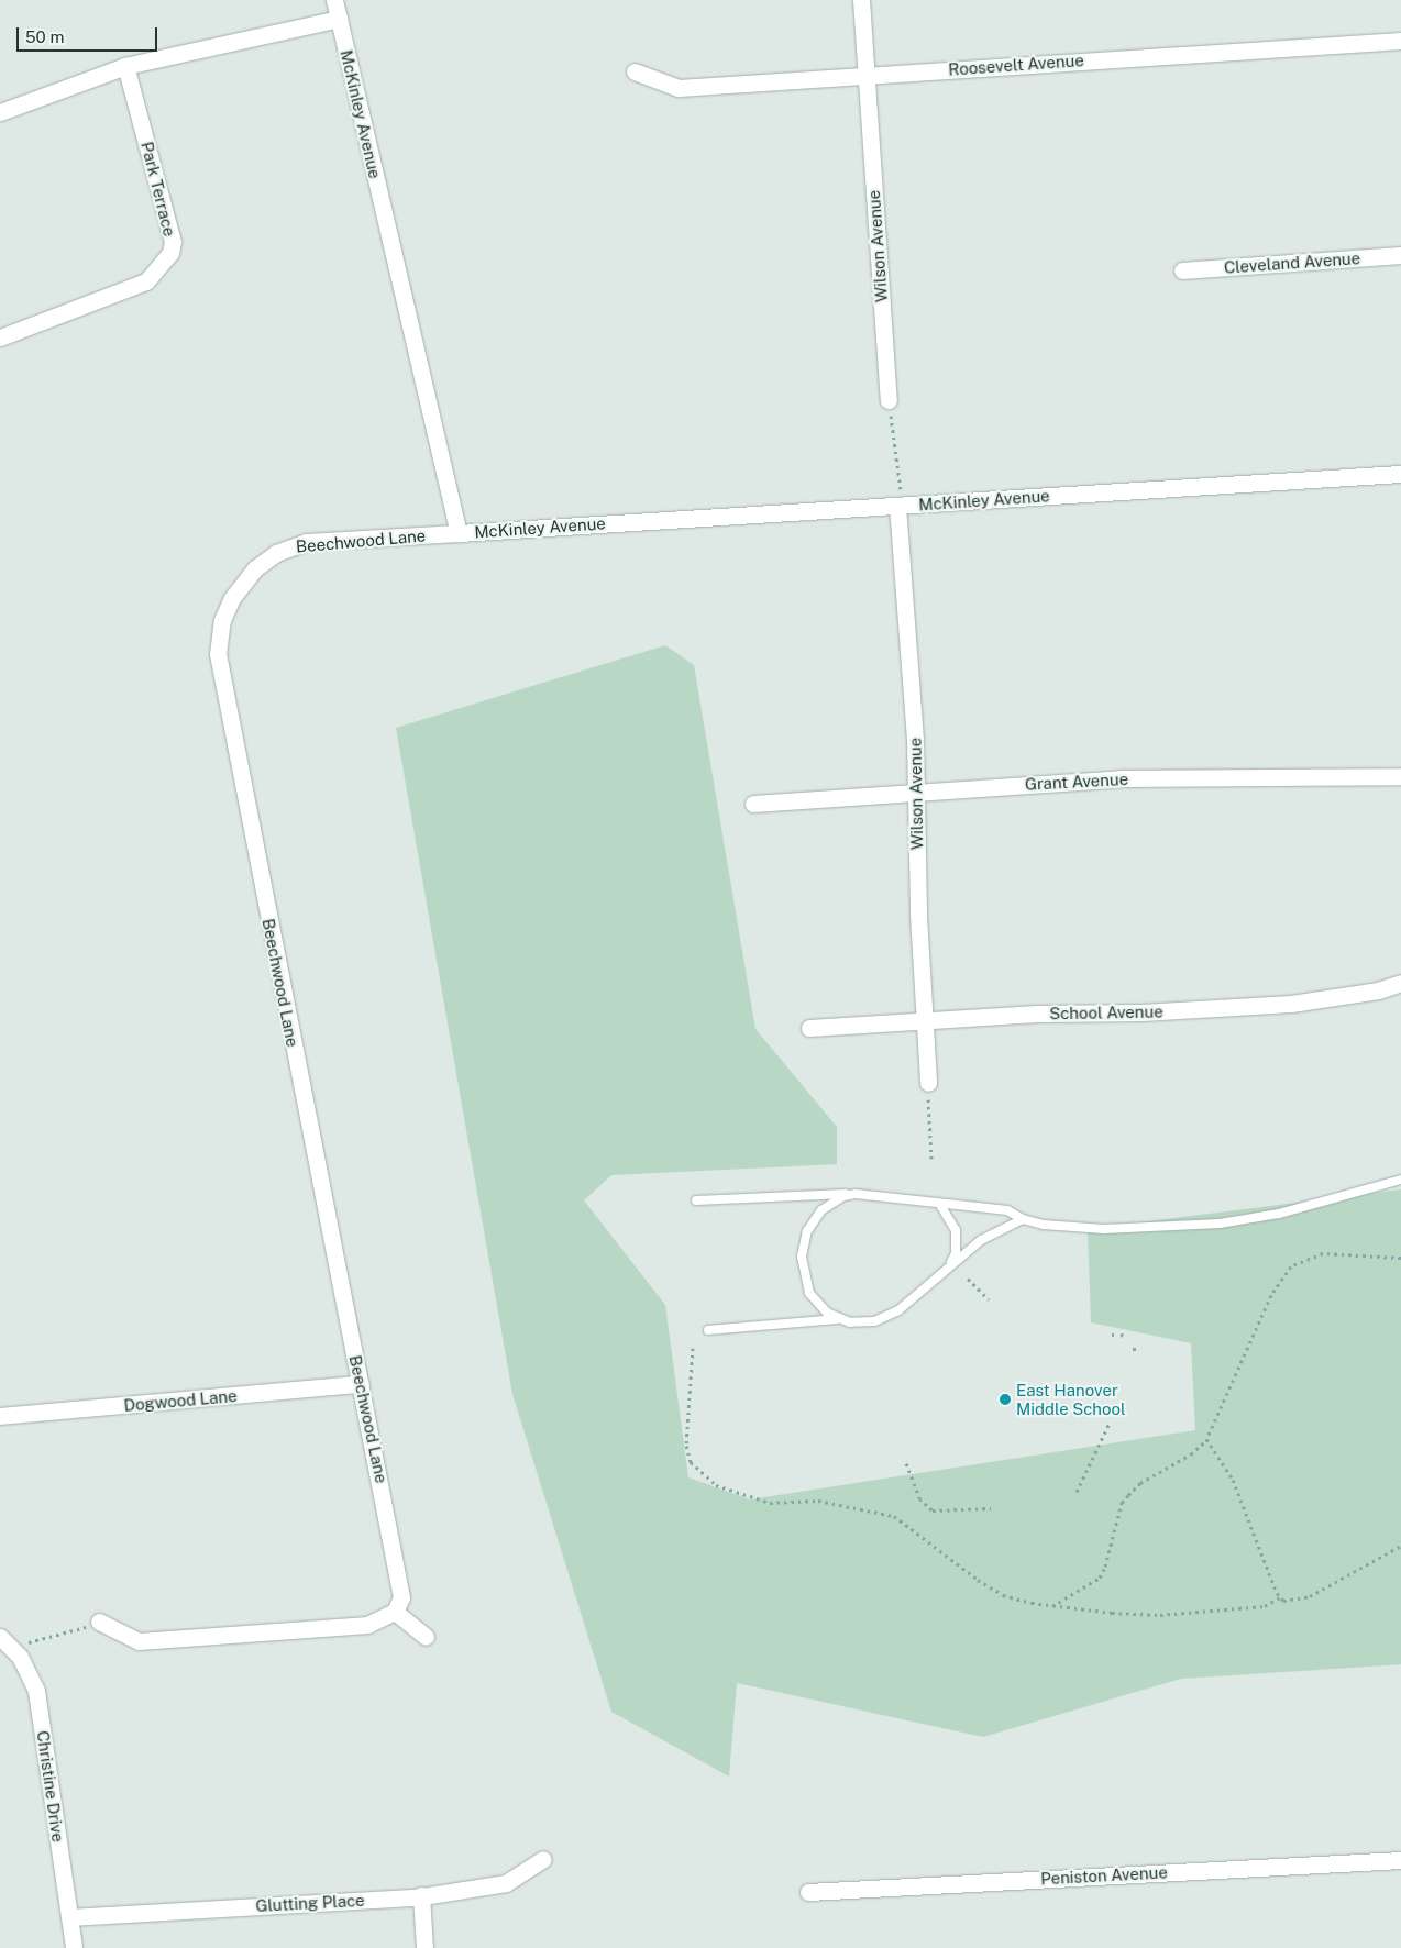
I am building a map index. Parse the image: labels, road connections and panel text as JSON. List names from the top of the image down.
{
  "streets": {
    "street": [
      "Roosevelt Avenue",
      "McKinley Avenue",
      "Park Terrace",
      "Wilson Avenue",
      "Cleveland Avenue",
      "Beechwood Lane",
      "Grant Avenue",
      "School Avenue",
      "Dogwood Lane",
      "Christine Drive",
      "Peniston Avenue",
      "Glutting Place"
    ]
  },
  "crossings": [
    ["Roosevelt Avenue", "Wilson Avenue"],
    ["McKinley Avenue", "Wilson Avenue"],
    ["McKinley Avenue", "Beechwood Lane"],
    ["Wilson Avenue", "Grant Avenue"],
    ["Wilson Avenue", "School Avenue"],
    ["Beechwood Lane", "Dogwood Lane"],
    ["Christine Drive", "Glutting Place"]
  ],
  "places": ["East Hanover Middle School"],
  "scale_bar": "50 m"
}
